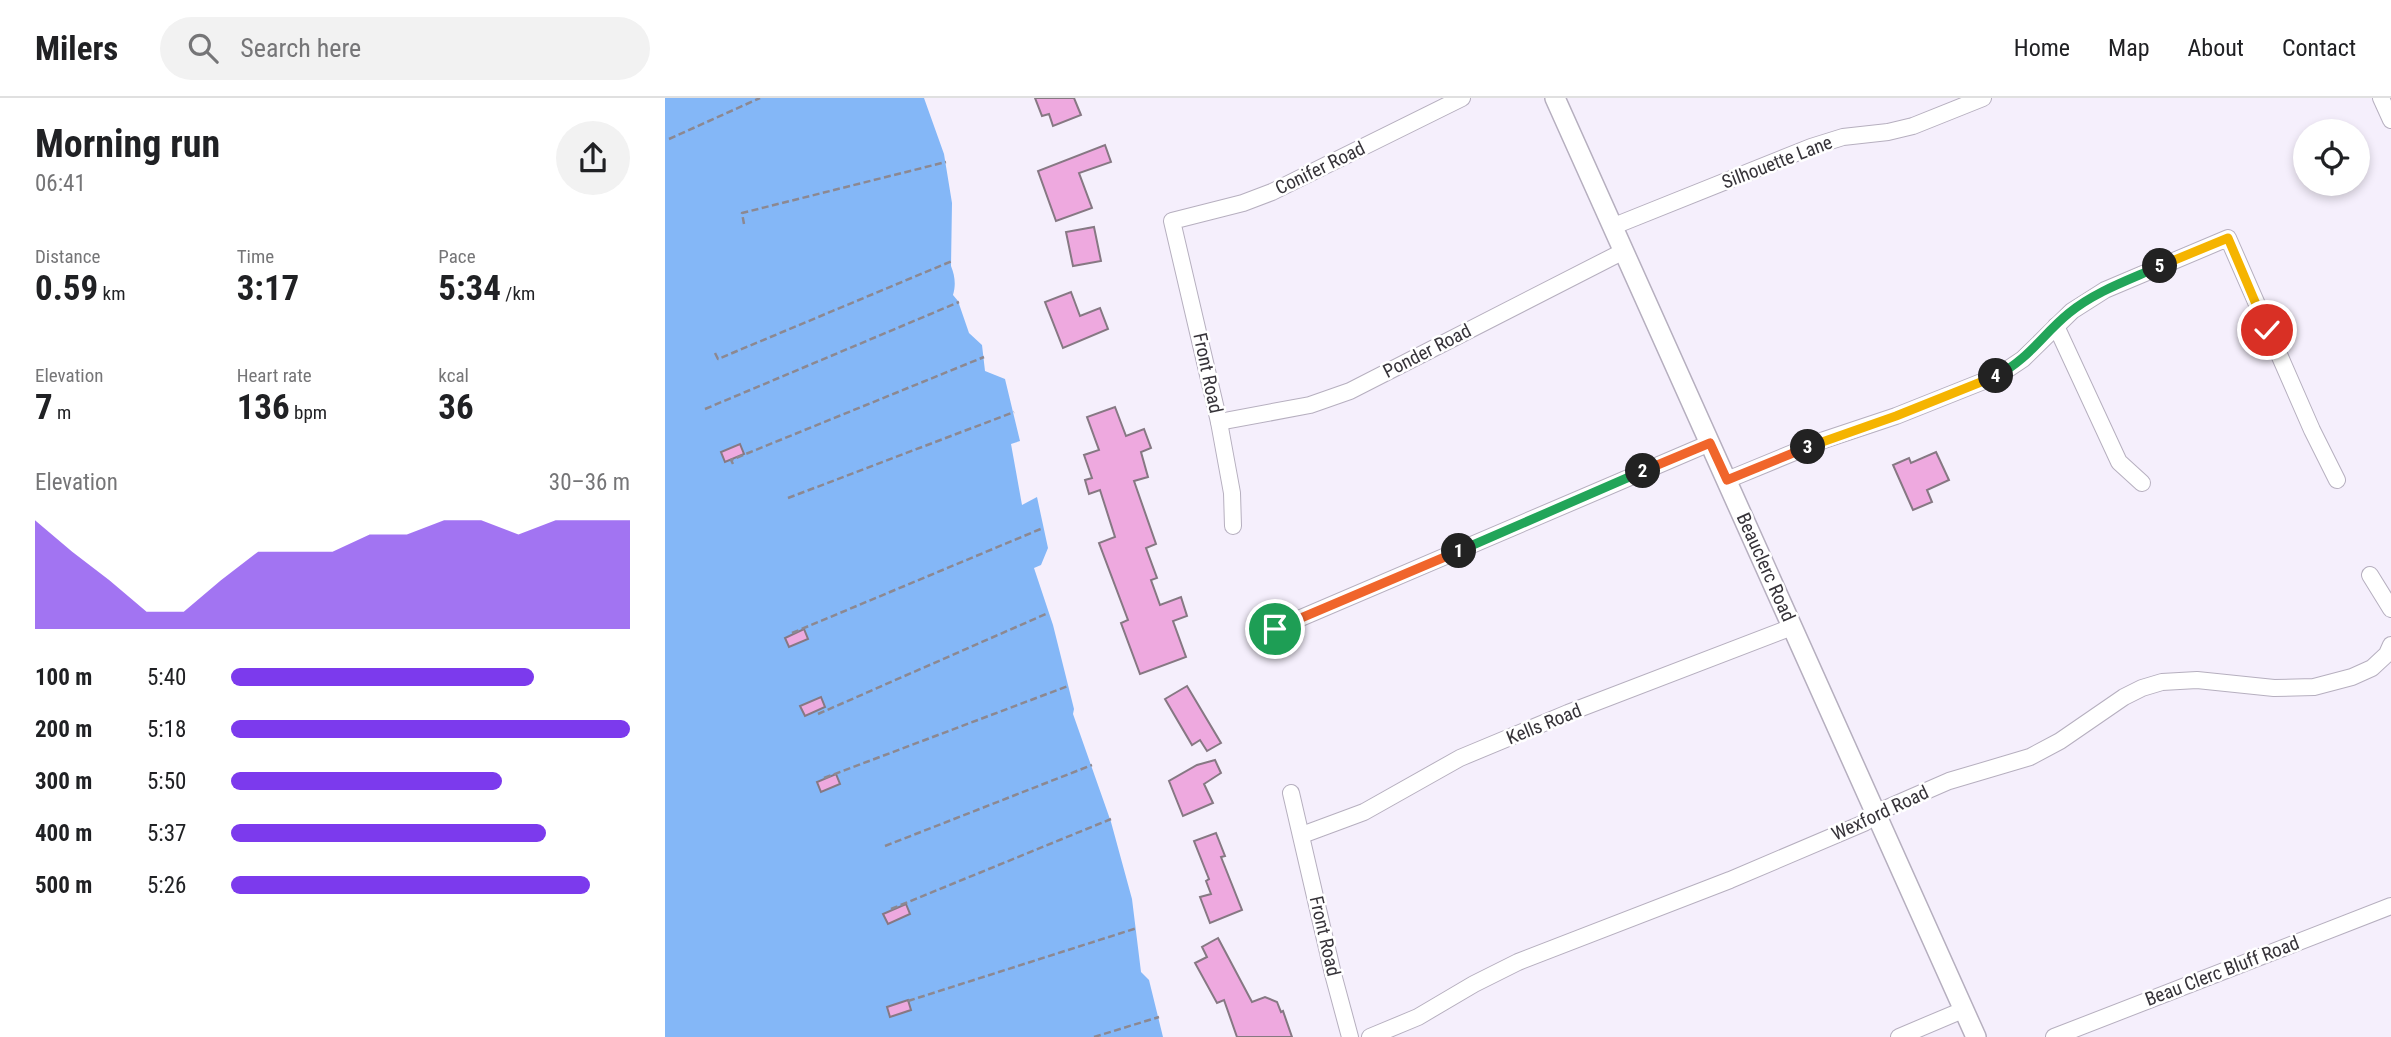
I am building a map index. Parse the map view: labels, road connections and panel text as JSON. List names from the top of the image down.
{
  "streets": {
    "street": [
      "Silhouette Lane",
      "Conifer Road",
      "Ponder Road",
      "Front Road",
      "Beauclerc Road",
      "Kells Road",
      "Wexford Road",
      "Beau Clerc Bluff Road"
    ]
  },
  "crossings": [
    ["Silhouette Lane", "Beauclerc Road"],
    ["Conifer Road", "Front Road"],
    ["Ponder Road", "Front Road"],
    ["Ponder Road", "Beauclerc Road"],
    ["Front Road", "Kells Road"],
    ["Beauclerc Road", "Kells Road"],
    ["Beauclerc Road", "Wexford Road"]
  ],
  "page": {
    "header": "Milers",
    "search": "Search here",
    "nav": [
      "Home",
      "Map",
      "About",
      "Contact"
    ],
    "heading": ["Morning run", "06:41"],
    "stats": [
      ["Distance", "0.59 km"],
      ["Time", "3:17"],
      ["Pace", "5:34 /km"],
      ["Elevation", "7 m"],
      ["Heart rate", "136 bpm"],
      ["kcal", "36"]
    ],
    "pins": [
      "5",
      "4",
      "3",
      "2",
      "1"
    ],
    "chart": ["Elevation", "30–36 m"],
    "list": [
      {
        "name": "100 m",
        "note": "5:40"
      },
      {
        "name": "200 m",
        "note": "5:18"
      },
      {
        "name": "300 m",
        "note": "5:50"
      },
      {
        "name": "400 m",
        "note": "5:37"
      },
      {
        "name": "500 m",
        "note": "5:26"
      }
    ]
  }
}
